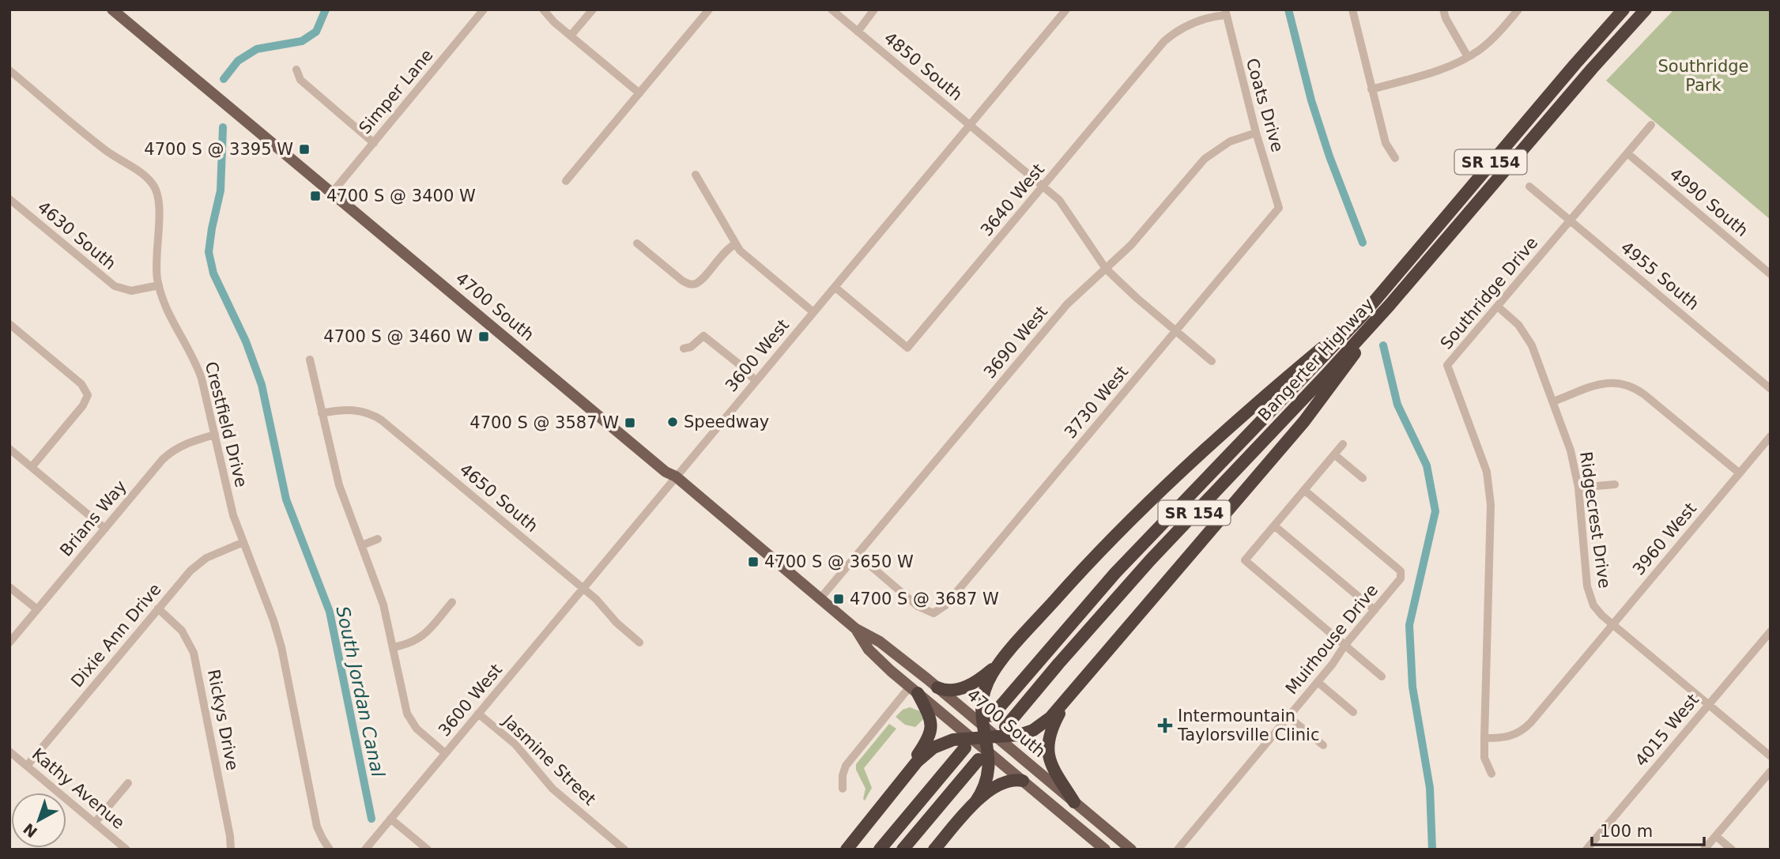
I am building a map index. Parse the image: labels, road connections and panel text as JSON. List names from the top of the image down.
{
  "streets": {
    "highway": ["SR 154", "Bangerter Highway"],
    "main road": ["4700 South"],
    "street": [
      "4850 South",
      "Simper Lane",
      "Coats Drive",
      "3640 West",
      "4990 South",
      "4630 South",
      "4955 South",
      "Southridge Drive",
      "3690 West",
      "3600 West",
      "3730 West",
      "Crestfield Drive",
      "4650 South",
      "Brians Way",
      "Ridgecrest Drive",
      "3960 West",
      "Dixie Ann Drive",
      "Muirhouse Drive",
      "Rickys Drive",
      "4015 West",
      "Jasmine Street",
      "Kathy Avenue"
    ]
  },
  "crossings": [
    ["4850 South", "3640 West"],
    ["4850 South", "3690 West"],
    ["4850 South", "3600 West"],
    ["4850 South", "3730 West"],
    ["Simper Lane", "4700 South"],
    ["Coats Drive", "3640 West"],
    ["Coats Drive", "3690 West"],
    ["Coats Drive", "3730 West"],
    ["3640 West", "3600 West"],
    ["4990 South", "Southridge Drive"],
    ["4630 South", "Crestfield Drive"],
    ["4955 South", "Southridge Drive"],
    ["Southridge Drive", "Ridgecrest Drive"],
    ["Southridge Drive", "3960 West"],
    ["4700 South", "3690 West"],
    ["4700 South", "3600 West"],
    ["4700 South", "Bangerter Highway"],
    ["3690 West", "3730 West"],
    ["3600 West", "4650 South"],
    ["3600 West", "Jasmine Street"],
    ["Crestfield Drive", "Brians Way"],
    ["Crestfield Drive", "Dixie Ann Drive"],
    ["Ridgecrest Drive", "3960 West"],
    ["Ridgecrest Drive", "4015 West"],
    ["Dixie Ann Drive", "Rickys Drive"],
    ["Dixie Ann Drive", "Kathy Avenue"]
  ],
  "water": ["South Jordan Canal"],
  "parks": ["Southridge Park"],
  "places": {
    "transit": [
      "4700 S @ 3395 W",
      "4700 S @ 3400 W",
      "4700 S @ 3460 W",
      "4700 S @ 3587 W",
      "4700 S @ 3650 W",
      "4700 S @ 3687 W"
    ],
    "other": ["Speedway"],
    "health": ["Intermountain Taylorsville Clinic"]
  },
  "scale_bar": "100 m",
  "north": "bottom left"
}
